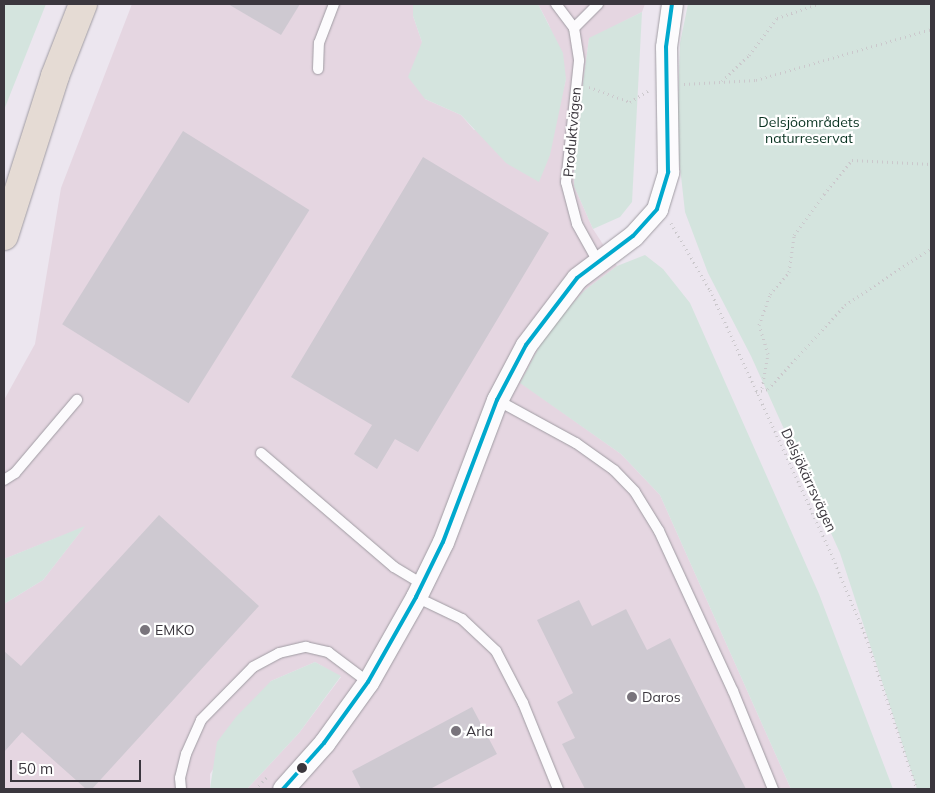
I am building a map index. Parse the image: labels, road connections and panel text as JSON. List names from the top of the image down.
{
  "streets": {
    "lane": ["Produktvägen"],
    "path": ["Delsjökärrsvägen"]
  },
  "parks": ["Delsjöområdets naturreservat"],
  "places": ["EMKO", "Daros", "Arla"],
  "scale_bar": "50 m"
}
